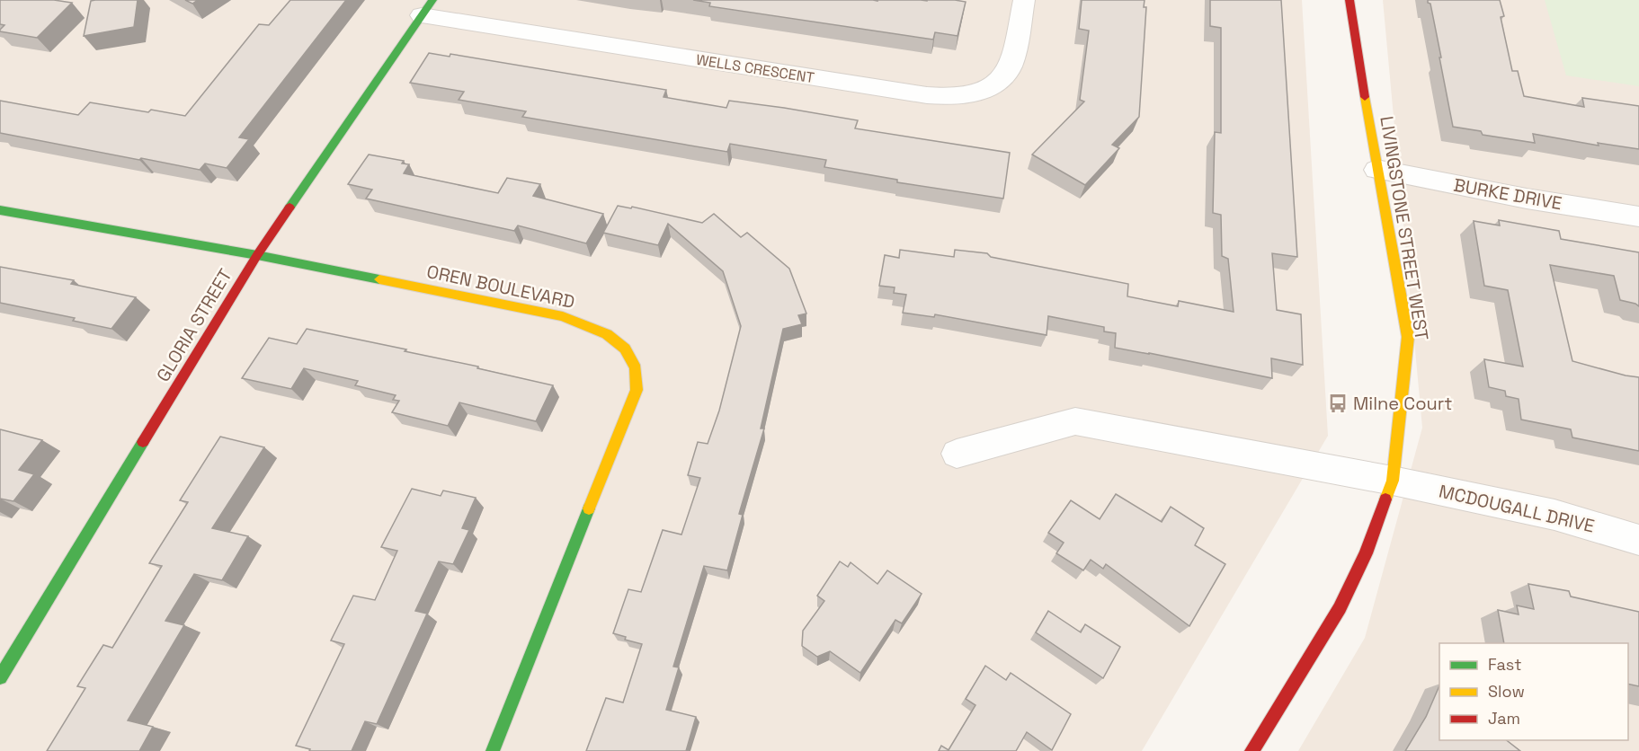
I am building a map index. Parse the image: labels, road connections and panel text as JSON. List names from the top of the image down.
{
  "streets": {
    "street": [
      "WELLS CRESCENT",
      "BURKE DRIVE",
      "LIVINGSTONE STREET WEST",
      "OREN BOULEVARD",
      "GLORIA STREET",
      "MCDOUGALL DRIVE"
    ]
  },
  "crossings": [
    ["WELLS CRESCENT", "GLORIA STREET"],
    ["BURKE DRIVE", "LIVINGSTONE STREET WEST"],
    ["LIVINGSTONE STREET WEST", "MCDOUGALL DRIVE"],
    ["OREN BOULEVARD", "GLORIA STREET"]
  ],
  "places": {
    "bus stop": ["Milne Court"]
  },
  "legend": ["Fast", "Slow", "Jam"]
}
